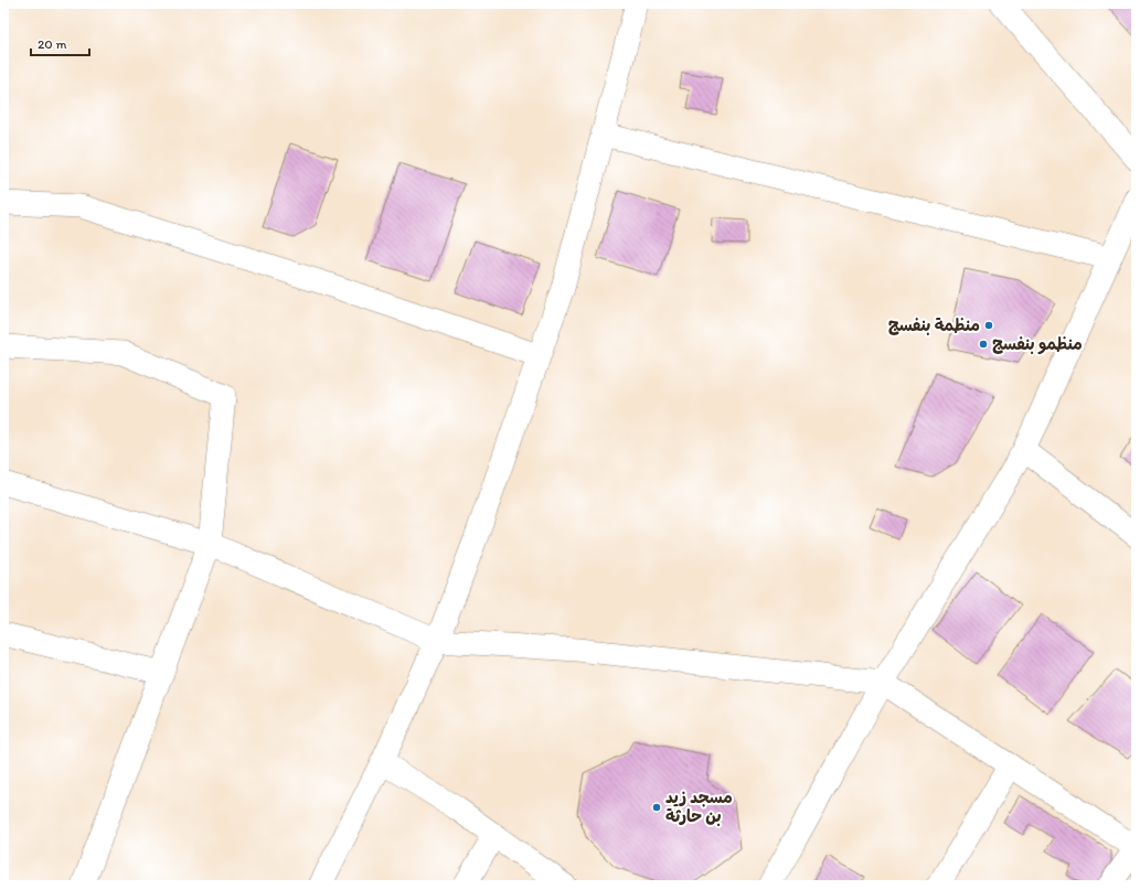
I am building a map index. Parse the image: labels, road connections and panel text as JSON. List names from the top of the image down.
{
  "places": ["منظمة بنفسج", "منظمو بنفسج", "مسجد زيد بن حارثة"],
  "scale_bar": "20 m"
}
